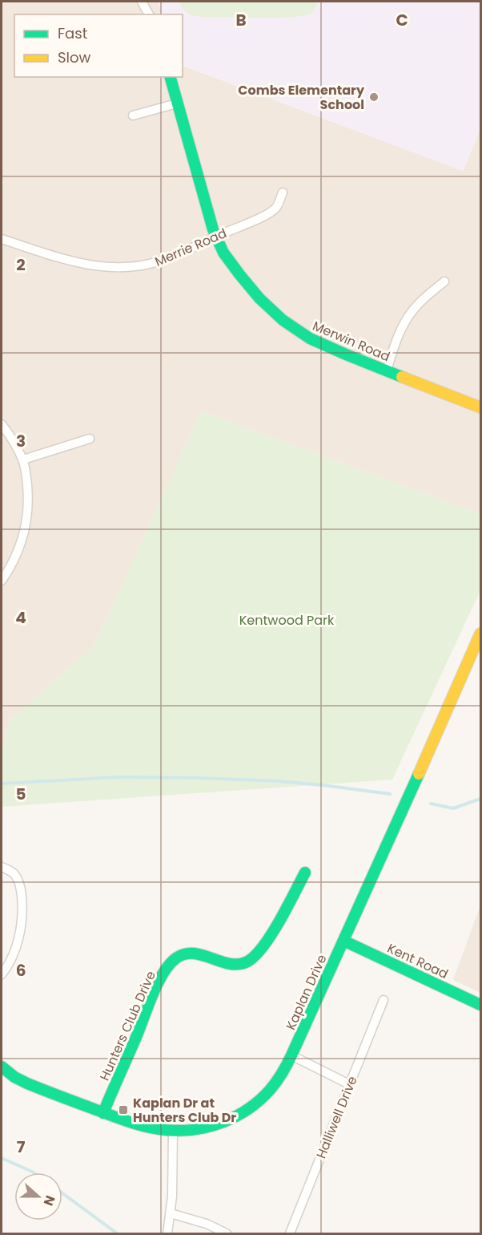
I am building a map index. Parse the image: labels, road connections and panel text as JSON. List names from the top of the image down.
{
  "streets": {
    "street": [
      "Merrie Road",
      "Merwin Road",
      "Kent Road",
      "Kaplan Drive",
      "Hunters Club Drive",
      "Halliwell Drive"
    ]
  },
  "crossings": [
    ["Merrie Road", "Merwin Road"],
    ["Kent Road", "Kaplan Drive"],
    ["Kaplan Drive", "Hunters Club Drive"]
  ],
  "parks": ["Kentwood Park"],
  "places": {
    "other": ["Combs Elementary School"],
    "transit": ["Kaplan Dr at Hunters Club Dr"]
  },
  "legend": ["Fast", "Slow"],
  "north": "right",
  "grid": {
    "columns": ["B", "C"],
    "rows": [
      "2",
      "3",
      "4",
      "5",
      "6",
      "7"
    ]
  }
}
